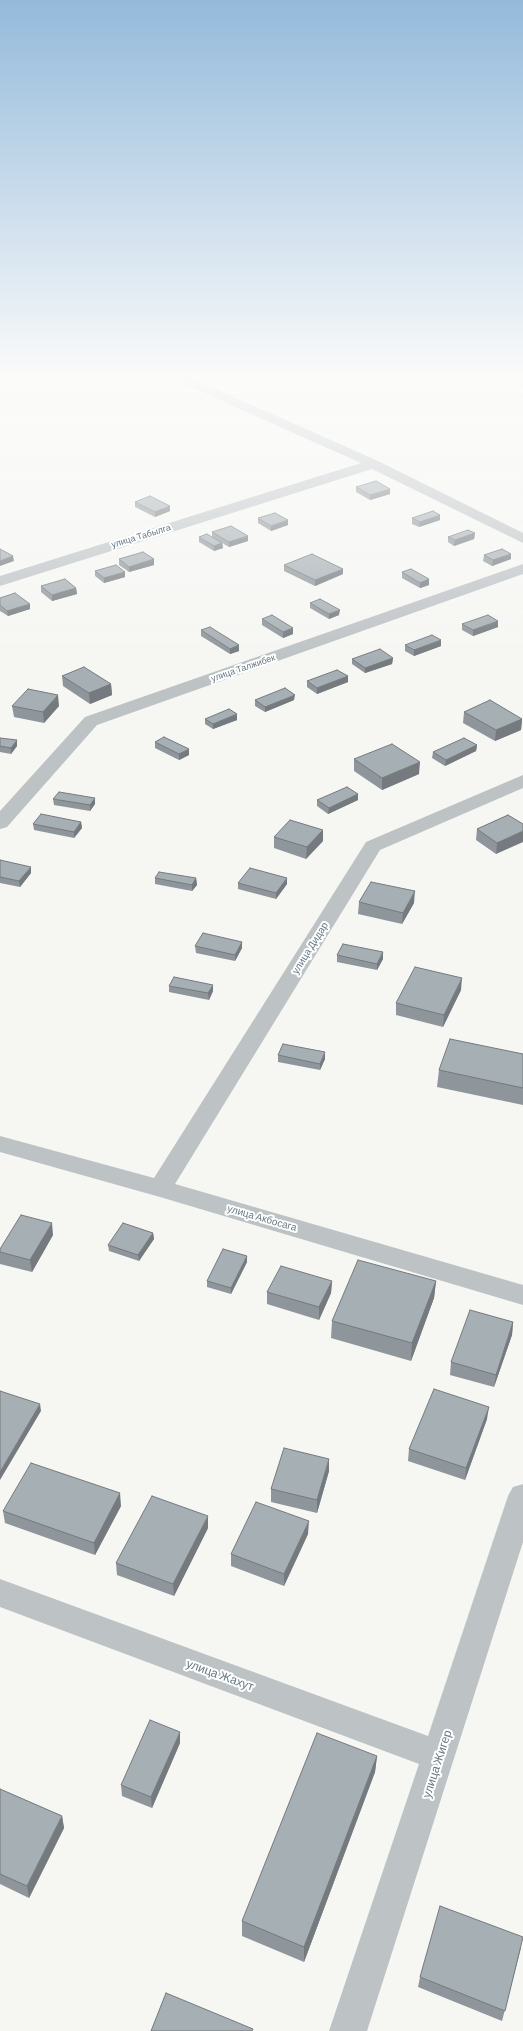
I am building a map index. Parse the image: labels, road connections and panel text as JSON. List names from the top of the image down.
{
  "streets": {
    "street": [
      "улица Табылга",
      "улица Талжибек",
      "улица Дидар",
      "улица Акбосага",
      "улица Жахут",
      "улица Жигер"
    ]
  },
  "crossings": [
    ["улица Дидар", "улица Акбосага"],
    ["улица Жахут", "улица Жигер"]
  ]
}
